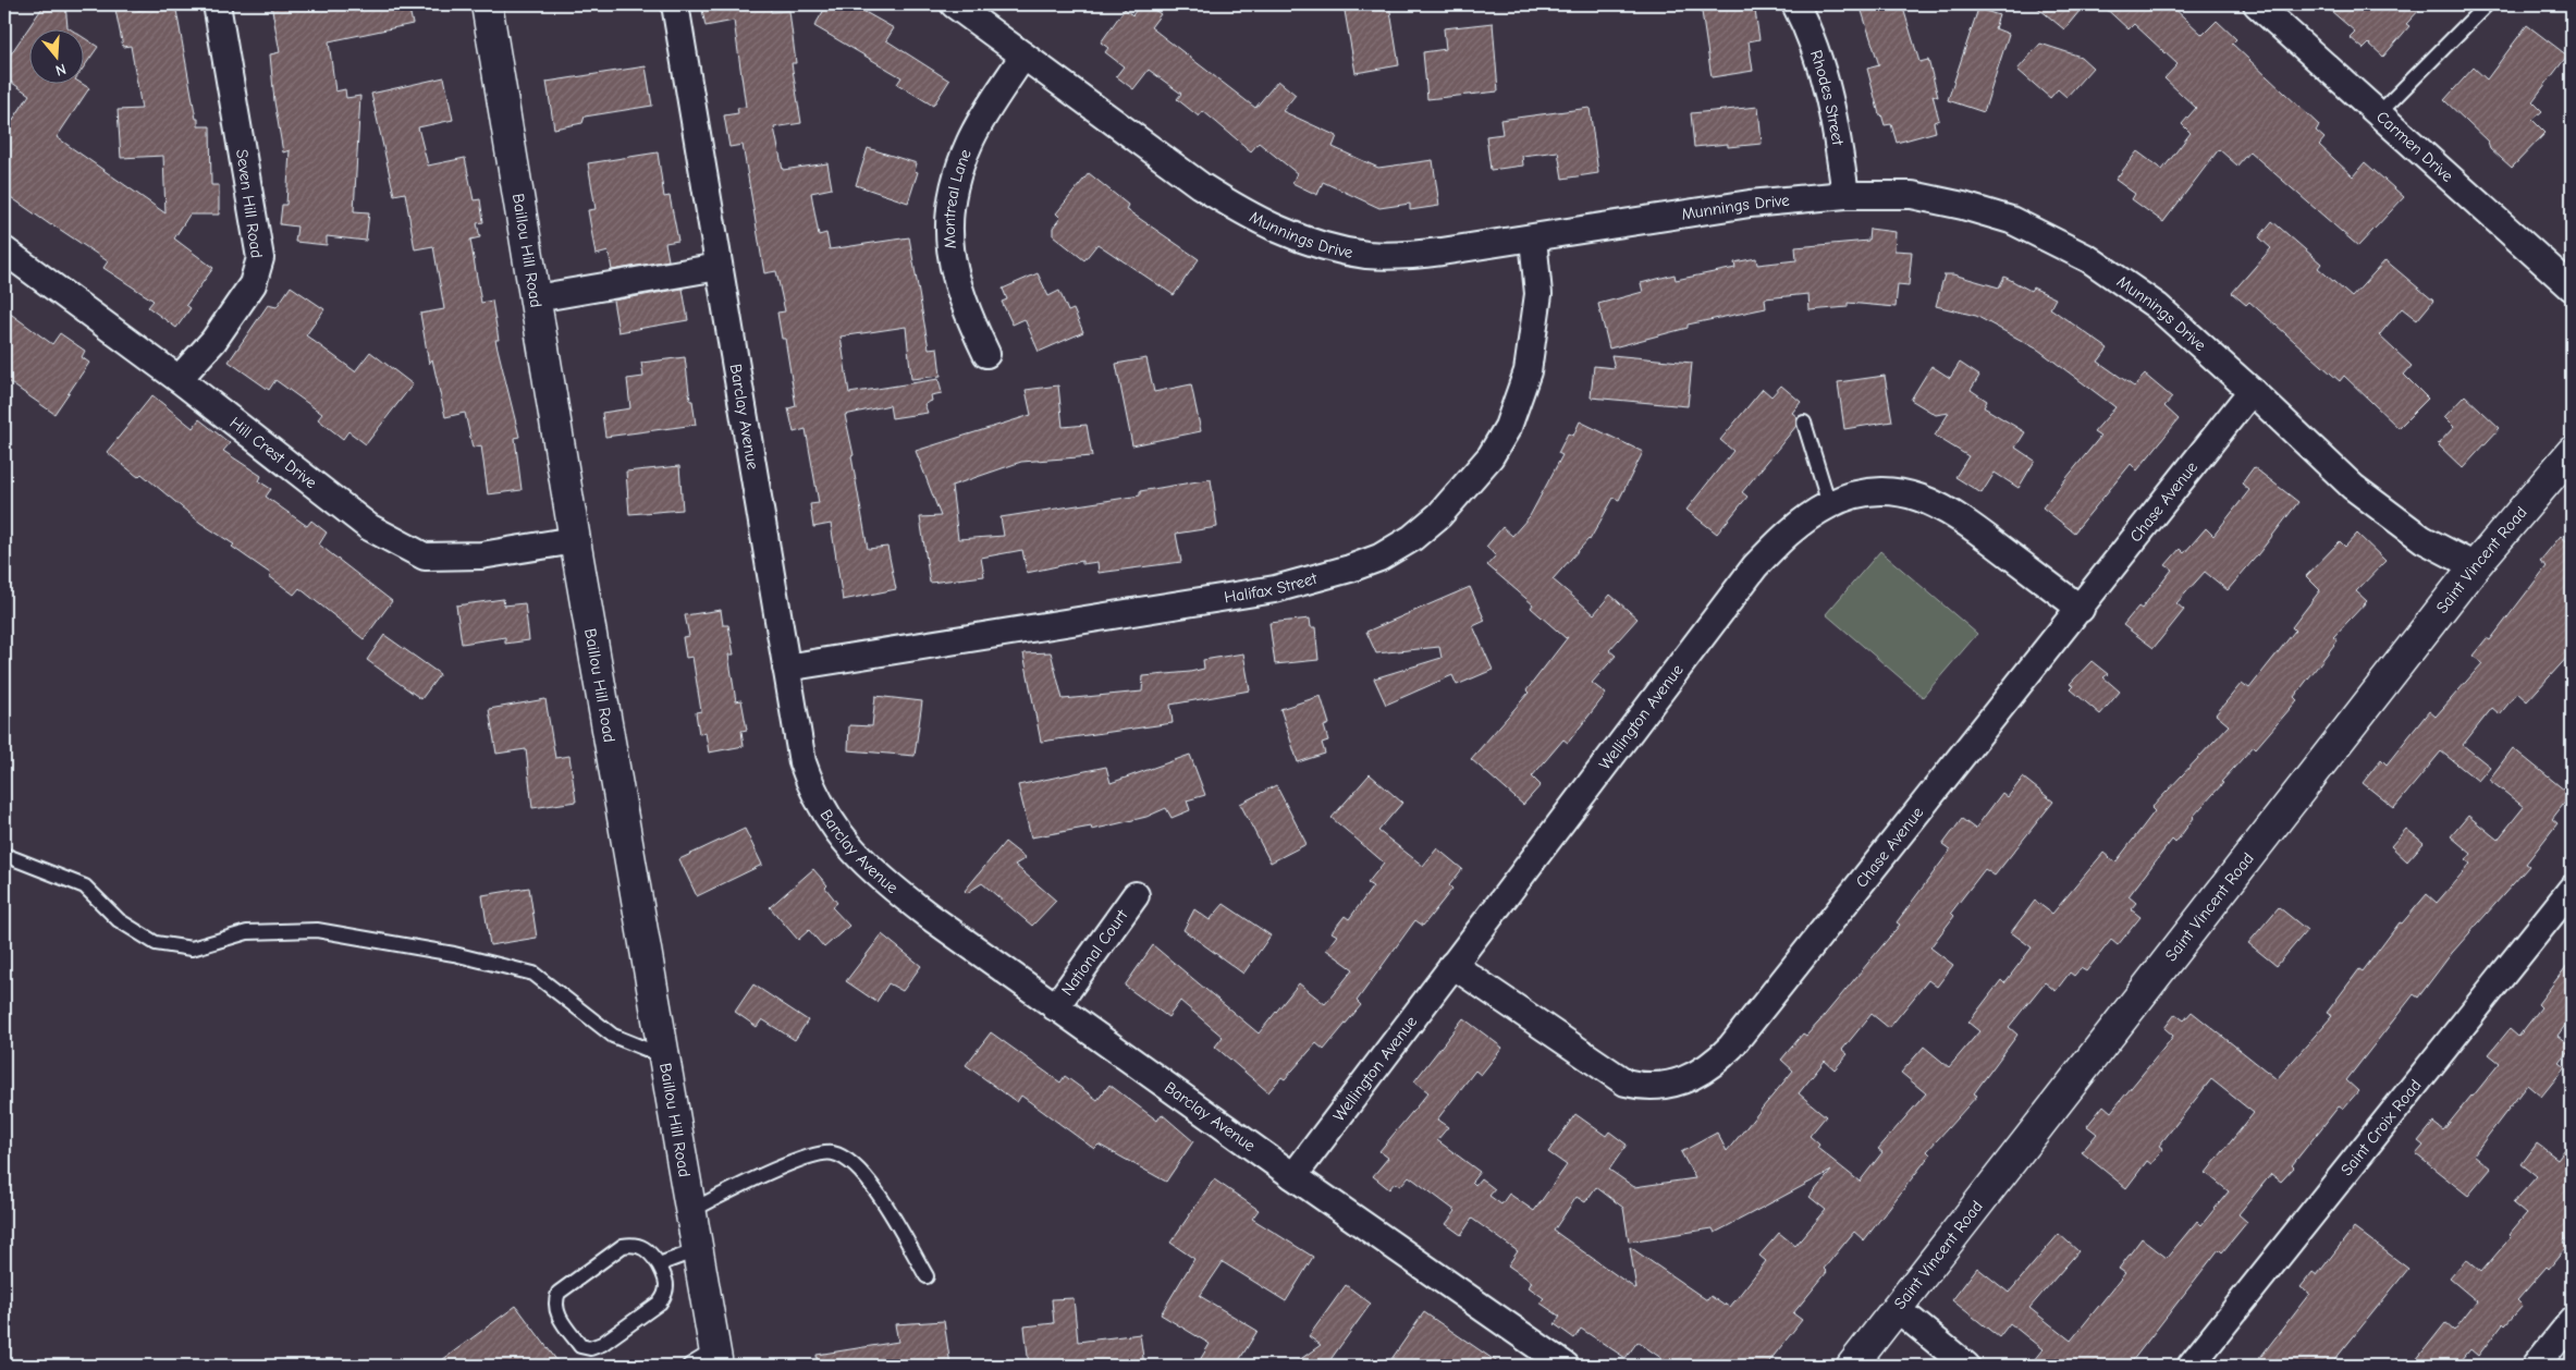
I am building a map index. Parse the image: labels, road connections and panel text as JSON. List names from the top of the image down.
{
  "streets": {
    "main road": ["Baillou Hill Road", "Saint Vincent Road"],
    "street": [
      "Rhodes Street",
      "Carmen Drive",
      "Montreal Lane",
      "Seven Hill Road",
      "Munnings Drive",
      "Barclay Avenue",
      "Hill Crest Drive",
      "Chase Avenue",
      "Halifax Street",
      "Wellington Avenue",
      "National Court",
      "Saint Croix Road"
    ]
  },
  "crossings": [
    ["Rhodes Street", "Munnings Drive"],
    ["Montreal Lane", "Munnings Drive"],
    ["Seven Hill Road", "Hill Crest Drive"],
    ["Munnings Drive", "Chase Avenue"],
    ["Munnings Drive", "Saint Vincent Road"],
    ["Munnings Drive", "Halifax Street"],
    ["Baillou Hill Road", "Hill Crest Drive"],
    ["Barclay Avenue", "Halifax Street"],
    ["Barclay Avenue", "Wellington Avenue"],
    ["Barclay Avenue", "National Court"],
    ["Chase Avenue", "Wellington Avenue"]
  ],
  "north": "bottom"
}
